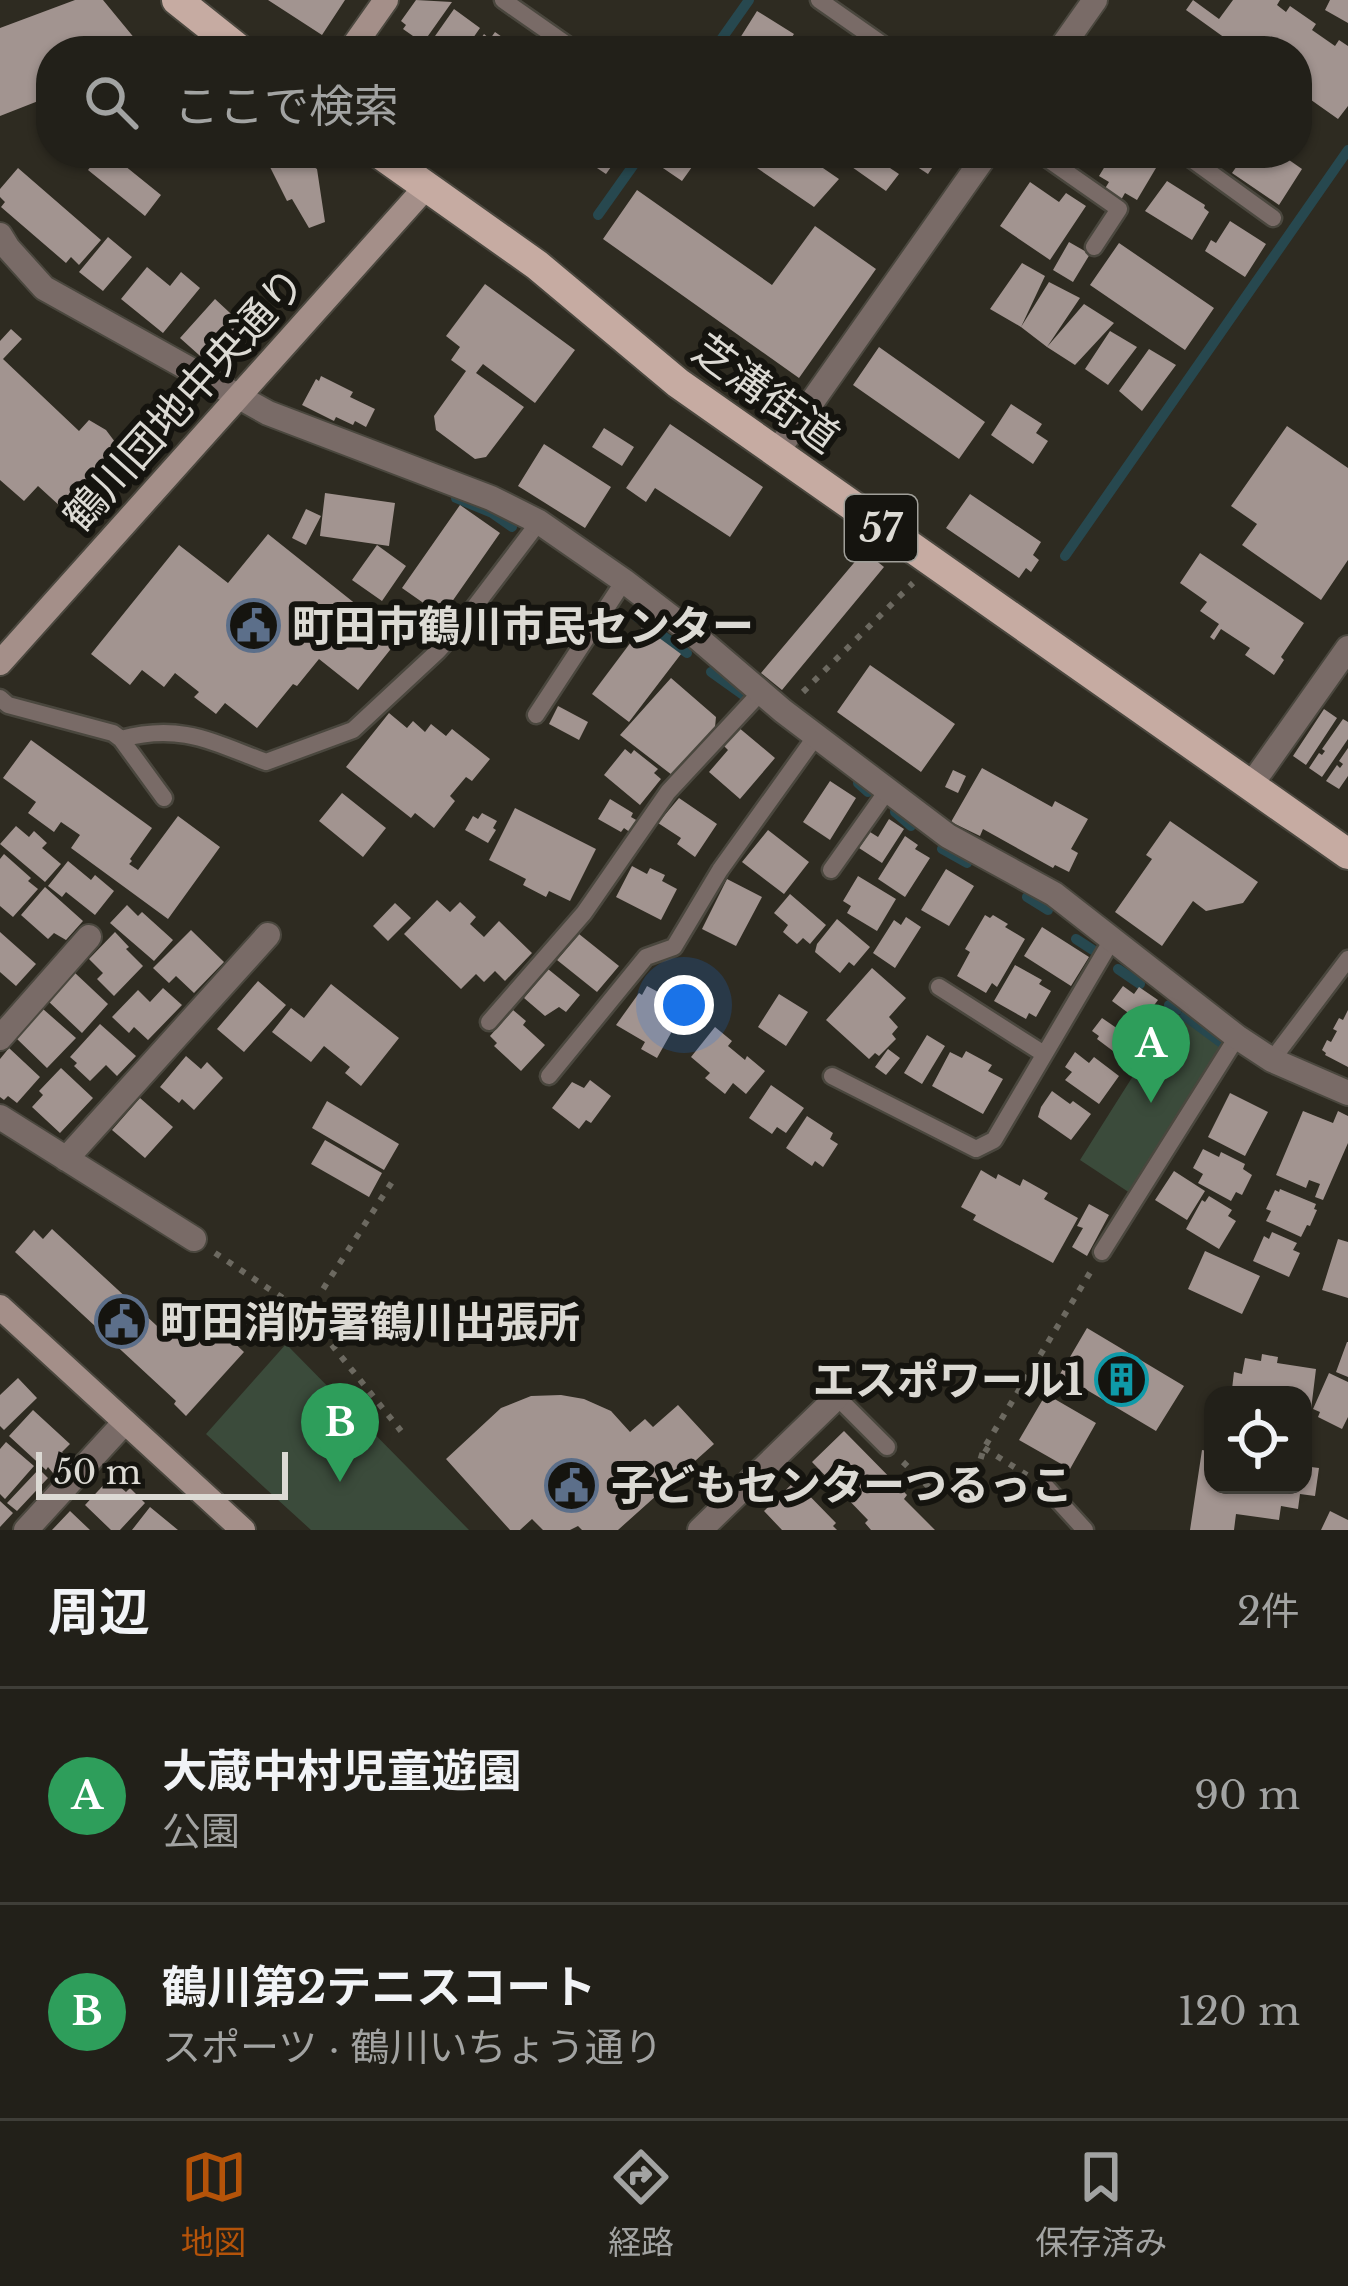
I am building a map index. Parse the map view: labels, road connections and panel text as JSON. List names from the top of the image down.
{
  "streets": {
    "main road": ["芝溝街道", "57"],
    "street": ["鶴川団地中央通り"]
  },
  "crossings": [
    ["芝溝街道", "鶴川団地中央通り"]
  ],
  "places": {
    "public building": ["町田市鶴川市民センター", "町田消防署鶴川出張所", "子どもセンターつるっこ"],
    "building": ["エスポワール1"]
  },
  "scale_bar": "50 m",
  "page": {
    "search": "ここで検索",
    "pins": ["A", "B"],
    "scale": "50 m",
    "heading": ["周辺", "2件"],
    "list": [
      {
        "mark": "A",
        "name": "大蔵中村児童遊園",
        "note": "公園",
        "value": "90 m"
      },
      {
        "mark": "B",
        "name": "鶴川第2テニスコート",
        "note": "スポーツ · 鶴川いちょう通り",
        "value": "120 m"
      }
    ],
    "nav": ["地図", "経路", "保存済み"]
  }
}
